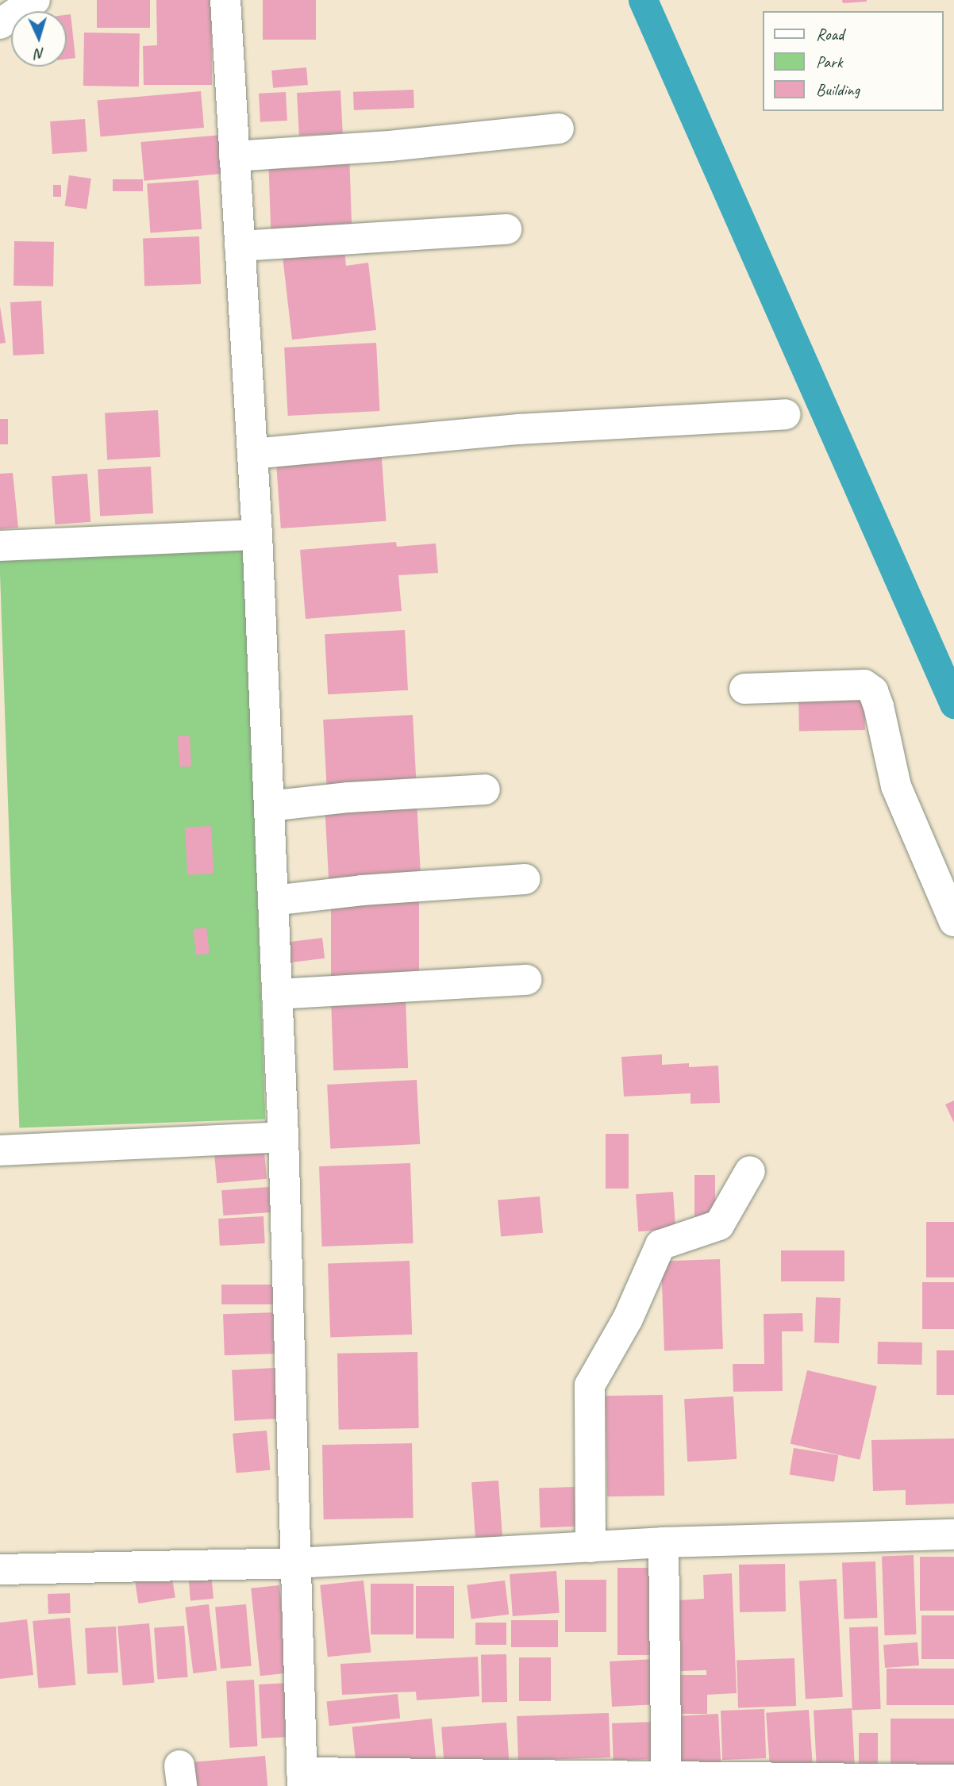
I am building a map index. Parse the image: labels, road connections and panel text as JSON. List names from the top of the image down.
{
  "legend": ["Road", "Park", "Building"],
  "north": "bottom"
}
